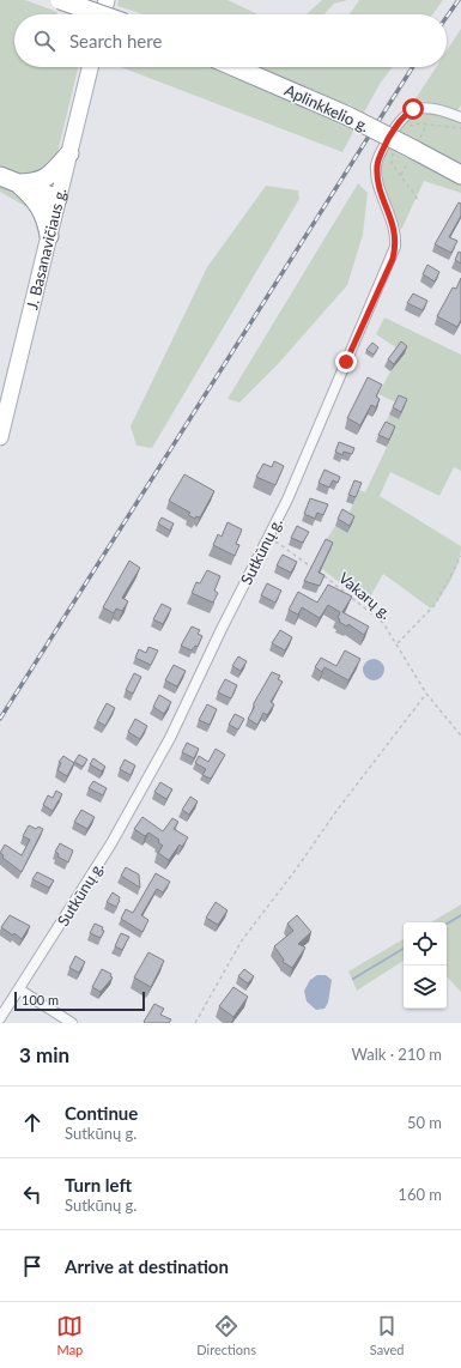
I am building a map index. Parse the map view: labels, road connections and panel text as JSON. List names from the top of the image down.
{
  "streets": {
    "highway": ["Aplinkkelio g."],
    "main road": ["J. Basanavičiaus g."],
    "street": ["Sutkūnų g."],
    "path": ["Vakarų g."]
  },
  "crossings": [
    ["Sutkūnų g.", "Vakarų g."]
  ],
  "scale_bar": "100 m",
  "page": {
    "search": "Search here",
    "scale": "100 m",
    "heading": ["3 min", "Walk · 210 m"],
    "list": [
      ["Continue", "Sutkūnų g.", "50 m"],
      ["Turn left", "Sutkūnų g.", "160 m"],
      "Arrive at destination"
    ],
    "nav": ["Map", "Directions", "Saved"]
  }
}
